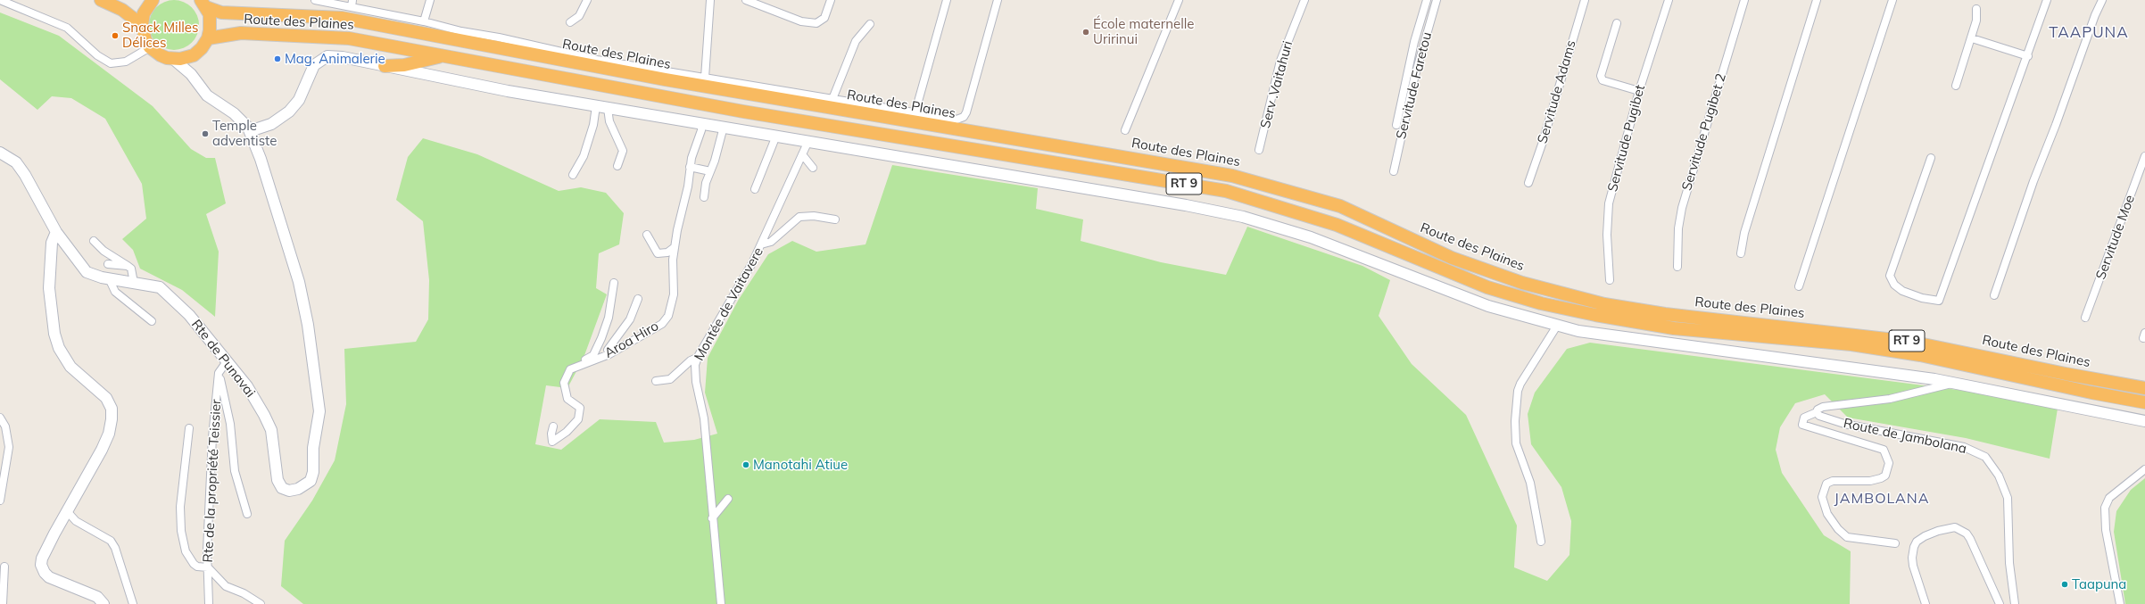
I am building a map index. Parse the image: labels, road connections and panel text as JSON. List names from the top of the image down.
{
  "streets": {
    "highway": ["Route des Plaines", "RT 9"],
    "main road": ["Rte de Punavai"],
    "street": [
      "Serv .Vaitahuri",
      "Servitude Faretou",
      "Servitude Adams",
      "Servitude Pugibet 2",
      "Servitude Pugibet",
      "Servitude Moe",
      "Montée de Vaitavere",
      "Aroa Hiro",
      "Route de Jambolana",
      "Rte de la propriété Teissier"
    ]
  },
  "crossings": [
    ["Route des Plaines", "RT 9"],
    ["Rte de Punavai", "Rte de la propriété Teissier"]
  ],
  "districts": ["TAAPUNA", "JAMBOLANA"],
  "places": [
    "École maternelle Uririnui",
    "Snack Milles Délices",
    "Mag. Animalerie",
    "Temple adventiste",
    "Manotahi Atiue",
    "Taapuna"
  ]
}
